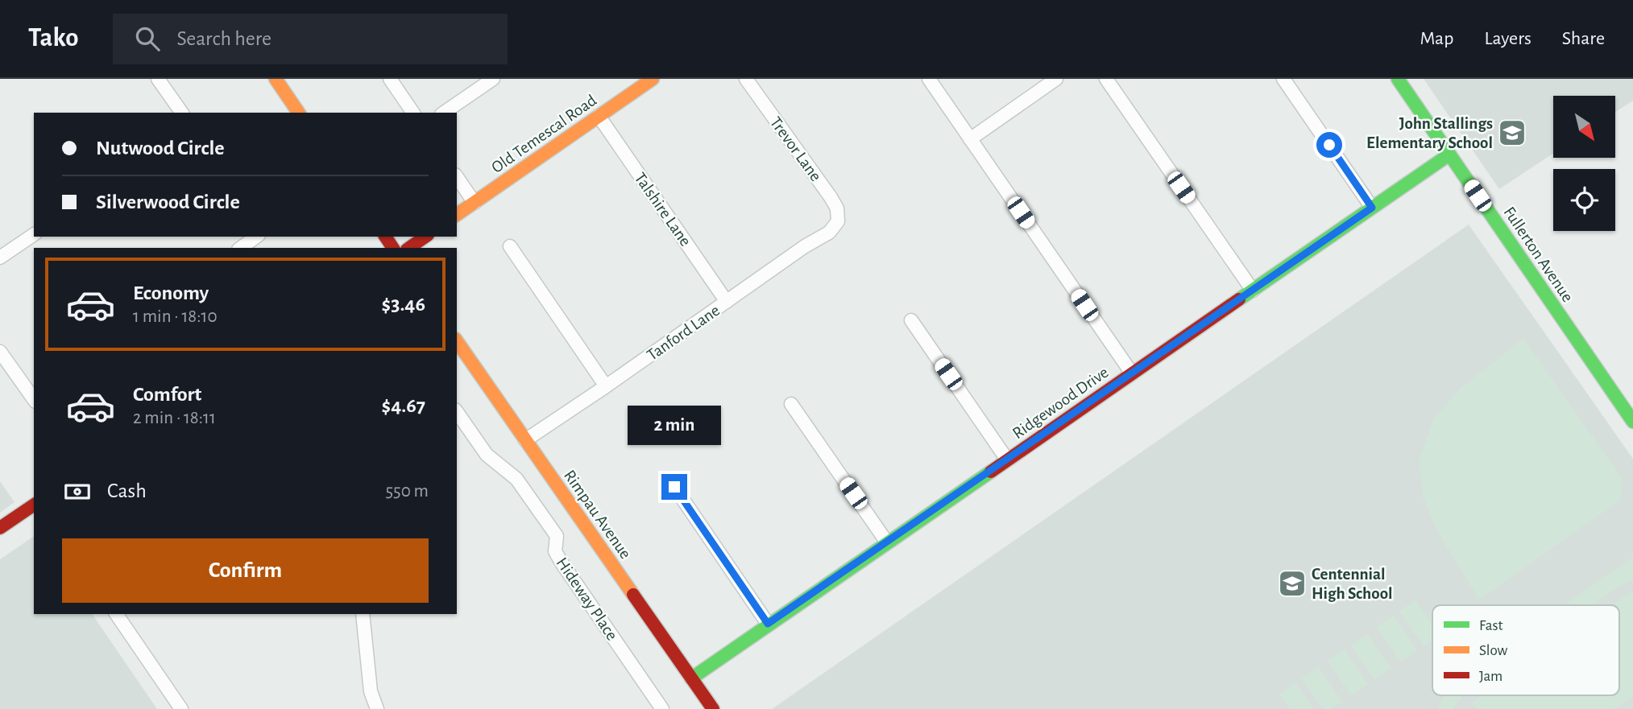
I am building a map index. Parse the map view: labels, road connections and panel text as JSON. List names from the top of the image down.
{
  "streets": {
    "street": [
      "Old Temescal Road",
      "Trevor Lane",
      "Talshire Lane",
      "Fullerton Avenue",
      "Tanford Lane",
      "Ridgewood Drive",
      "Rimpau Avenue",
      "Hideway Place"
    ]
  },
  "crossings": [
    ["Old Temescal Road", "Talshire Lane"],
    ["Trevor Lane", "Tanford Lane"],
    ["Talshire Lane", "Tanford Lane"],
    ["Fullerton Avenue", "Ridgewood Drive"],
    ["Tanford Lane", "Rimpau Avenue"],
    ["Ridgewood Drive", "Rimpau Avenue"]
  ],
  "places": {
    "school or university": ["John Stallings Elementary School", "Centennial High School"]
  },
  "legend": ["Fast", "Slow", "Jam"],
  "north": "bottom right",
  "page": {
    "header": "Tako",
    "search": "Search here",
    "nav": ["Map", "Layers", "Share"],
    "banner": ["Nutwood Circle", "Silverwood Circle"],
    "list": [
      {
        "name": "Economy",
        "note": "1 min · 18:10",
        "value": "$3.46"
      },
      {
        "name": "Comfort",
        "note": "2 min · 18:11",
        "value": "$4.67"
      }
    ],
    "bubble": "2 min",
    "pay": ["Cash", "550 m"],
    "buttons": "Confirm"
  }
}
